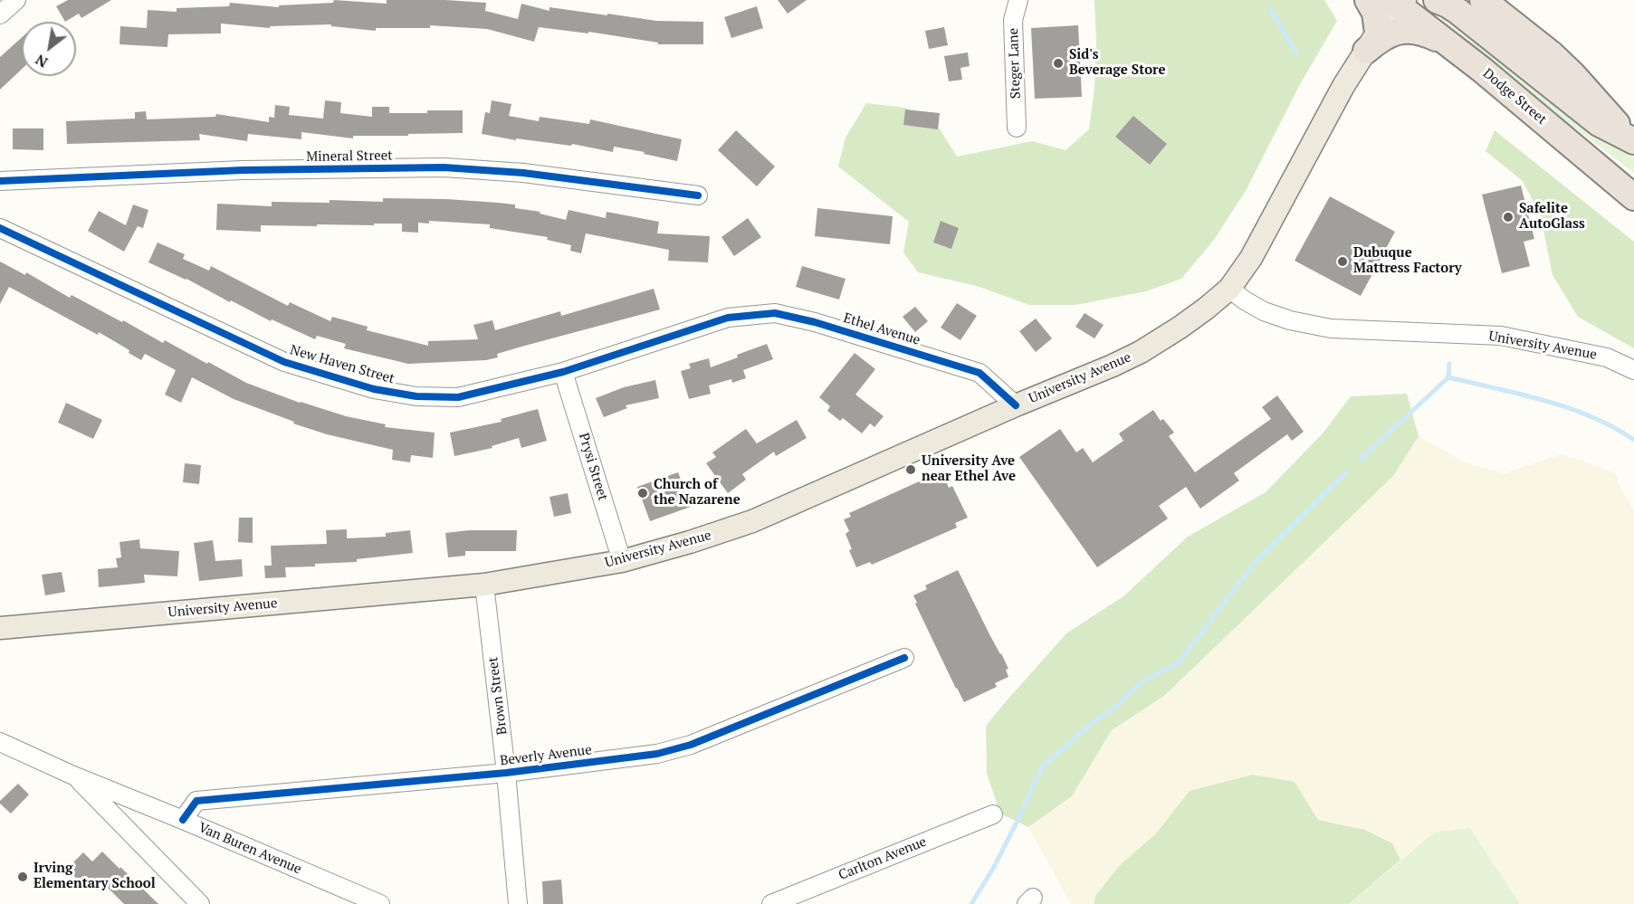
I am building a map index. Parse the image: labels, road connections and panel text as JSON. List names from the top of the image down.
{
  "streets": {
    "highway": ["Dodge Street"],
    "main road": ["University Avenue"],
    "street": [
      "Steger Lane",
      "Mineral Street",
      "Ethel Avenue",
      "New Haven Street",
      "Prysi Street",
      "Brown Street",
      "Beverly Avenue",
      "Van Buren Avenue",
      "Carlton Avenue"
    ]
  },
  "crossings": [
    ["Dodge Street", "University Avenue"],
    ["Ethel Avenue", "University Avenue"],
    ["Ethel Avenue", "New Haven Street"],
    ["University Avenue", "Prysi Street"],
    ["University Avenue", "Brown Street"],
    ["New Haven Street", "Prysi Street"],
    ["Brown Street", "Beverly Avenue"],
    ["Beverly Avenue", "Van Buren Avenue"]
  ],
  "places": [
    "Sid's Beverage Store",
    "Safelite AutoGlass",
    "Dubuque Mattress Factory",
    "University Ave near Ethel Ave",
    "Church of the Nazarene",
    "Irving Elementary School"
  ],
  "north": "bottom left"
}
